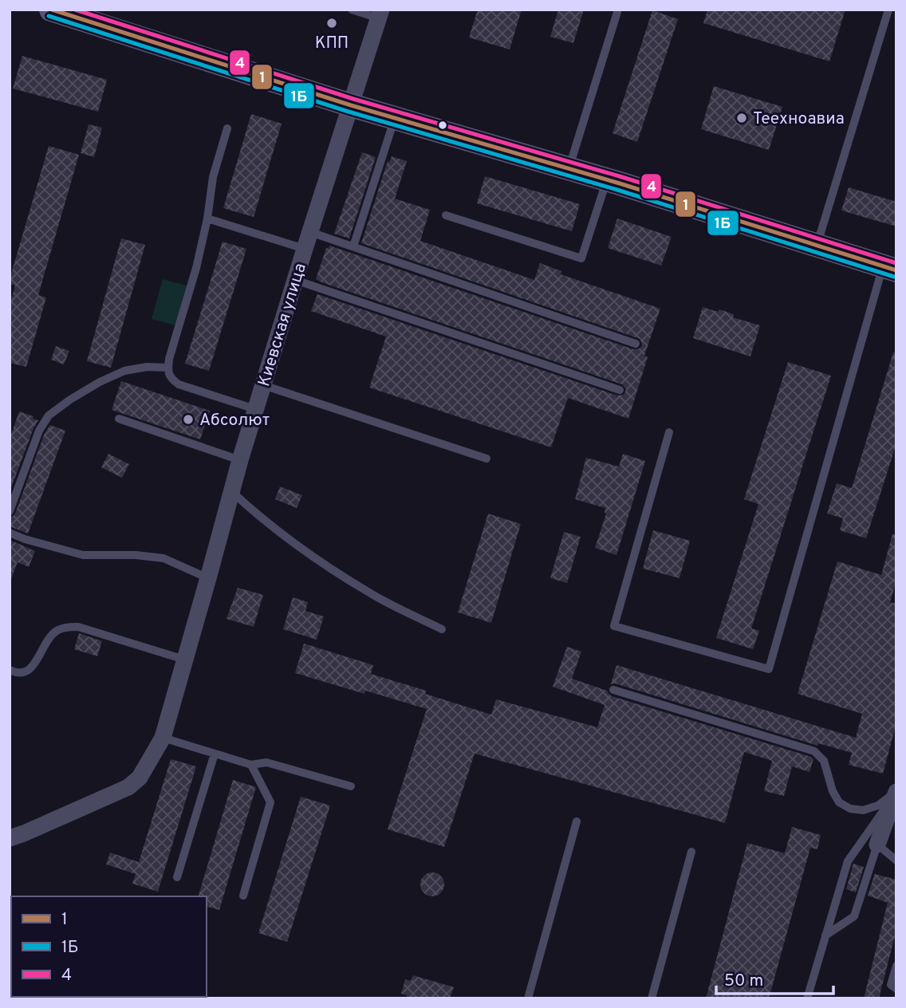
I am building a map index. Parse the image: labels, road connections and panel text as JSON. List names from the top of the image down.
{
  "streets": {
    "street": ["Киевская улица"]
  },
  "places": ["КПП", "Теехноавиа", "Абсолют"],
  "lines": ["transit line 1", "transit line 4", "transit line 1Б"],
  "legend": ["1", "1Б", "4"],
  "scale_bar": "50 m"
}
